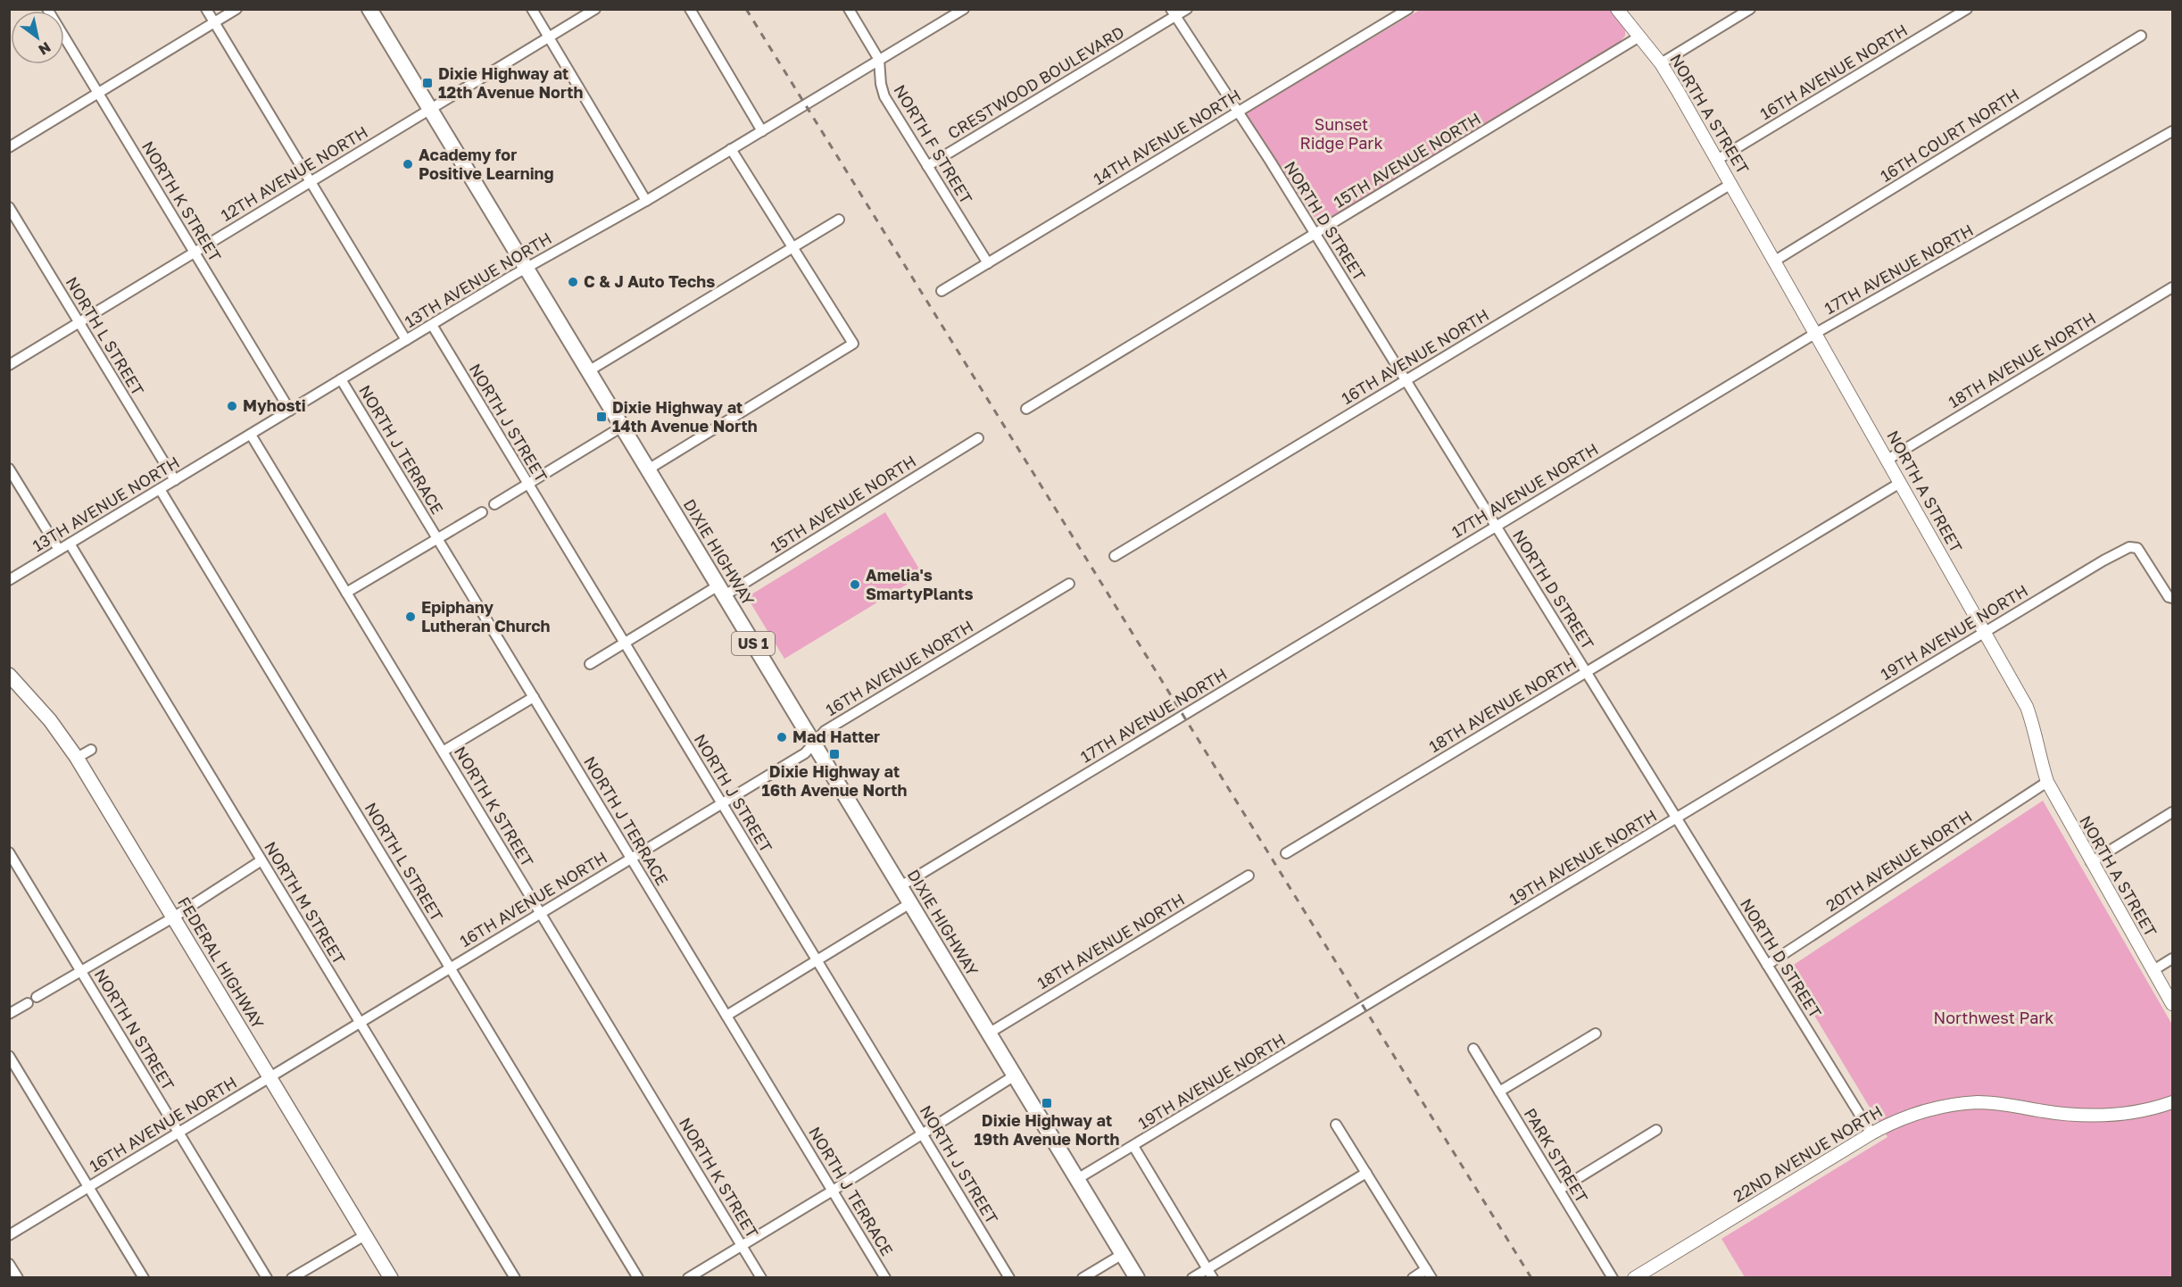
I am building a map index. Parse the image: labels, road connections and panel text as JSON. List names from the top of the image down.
{
  "streets": {
    "main road": ["DIXIE HIGHWAY", "US 1", "FEDERAL HIGHWAY"],
    "street": [
      "16TH AVENUE NORTH",
      "CRESTWOOD BOULEVARD",
      "NORTH A STREET",
      "16TH COURT NORTH",
      "14TH AVENUE NORTH",
      "NORTH F STREET",
      "15TH AVENUE NORTH",
      "12TH AVENUE NORTH",
      "NORTH K STREET",
      "NORTH D STREET",
      "17TH AVENUE NORTH",
      "13TH AVENUE NORTH",
      "NORTH L STREET",
      "18TH AVENUE NORTH",
      "NORTH J STREET",
      "NORTH J TERRACE",
      "19TH AVENUE NORTH",
      "20TH AVENUE NORTH",
      "NORTH M STREET",
      "NORTH N STREET",
      "22ND AVENUE NORTH",
      "PARK STREET"
    ]
  },
  "crossings": [
    ["16TH AVENUE NORTH", "NORTH A STREET"],
    ["16TH AVENUE NORTH", "NORTH K STREET"],
    ["16TH AVENUE NORTH", "NORTH D STREET"],
    ["16TH AVENUE NORTH", "NORTH L STREET"],
    ["16TH AVENUE NORTH", "NORTH J STREET"],
    ["16TH AVENUE NORTH", "NORTH J TERRACE"],
    ["16TH AVENUE NORTH", "DIXIE HIGHWAY"],
    ["16TH AVENUE NORTH", "NORTH M STREET"],
    ["16TH AVENUE NORTH", "FEDERAL HIGHWAY"],
    ["16TH AVENUE NORTH", "NORTH N STREET"],
    ["CRESTWOOD BOULEVARD", "NORTH F STREET"],
    ["CRESTWOOD BOULEVARD", "NORTH D STREET"],
    ["NORTH A STREET", "16TH COURT NORTH"],
    ["NORTH A STREET", "15TH AVENUE NORTH"],
    ["NORTH A STREET", "17TH AVENUE NORTH"],
    ["NORTH A STREET", "18TH AVENUE NORTH"],
    ["NORTH A STREET", "19TH AVENUE NORTH"],
    ["NORTH A STREET", "20TH AVENUE NORTH"],
    ["14TH AVENUE NORTH", "NORTH F STREET"],
    ["14TH AVENUE NORTH", "NORTH D STREET"],
    ["NORTH F STREET", "13TH AVENUE NORTH"],
    ["15TH AVENUE NORTH", "NORTH D STREET"],
    ["15TH AVENUE NORTH", "NORTH J STREET"],
    ["15TH AVENUE NORTH", "DIXIE HIGHWAY"],
    ["12TH AVENUE NORTH", "NORTH K STREET"],
    ["12TH AVENUE NORTH", "NORTH L STREET"],
    ["12TH AVENUE NORTH", "DIXIE HIGHWAY"],
    ["NORTH K STREET", "13TH AVENUE NORTH"],
    ["NORTH D STREET", "17TH AVENUE NORTH"],
    ["NORTH D STREET", "18TH AVENUE NORTH"],
    ["NORTH D STREET", "19TH AVENUE NORTH"],
    ["NORTH D STREET", "20TH AVENUE NORTH"],
    ["NORTH D STREET", "22ND AVENUE NORTH"],
    ["17TH AVENUE NORTH", "DIXIE HIGHWAY"],
    ["13TH AVENUE NORTH", "NORTH L STREET"],
    ["13TH AVENUE NORTH", "NORTH J STREET"],
    ["13TH AVENUE NORTH", "NORTH J TERRACE"],
    ["13TH AVENUE NORTH", "DIXIE HIGHWAY"],
    ["13TH AVENUE NORTH", "NORTH M STREET"],
    ["18TH AVENUE NORTH", "DIXIE HIGHWAY"],
    ["DIXIE HIGHWAY", "19TH AVENUE NORTH"]
  ],
  "parks": ["Sunset Ridge Park", "Northwest Park"],
  "places": {
    "transit": [
      "Dixie Highway at 12th Avenue North",
      "Dixie Highway at 14th Avenue North",
      "Dixie Highway at 16th Avenue North",
      "Dixie Highway at 19th Avenue North"
    ],
    "other": [
      "Academy for Positive Learning",
      "C & J Auto Techs",
      "Myhosti",
      "Amelia's SmartyPlants",
      "Epiphany Lutheran Church",
      "Mad Hatter"
    ]
  },
  "north": "bottom right"
}
